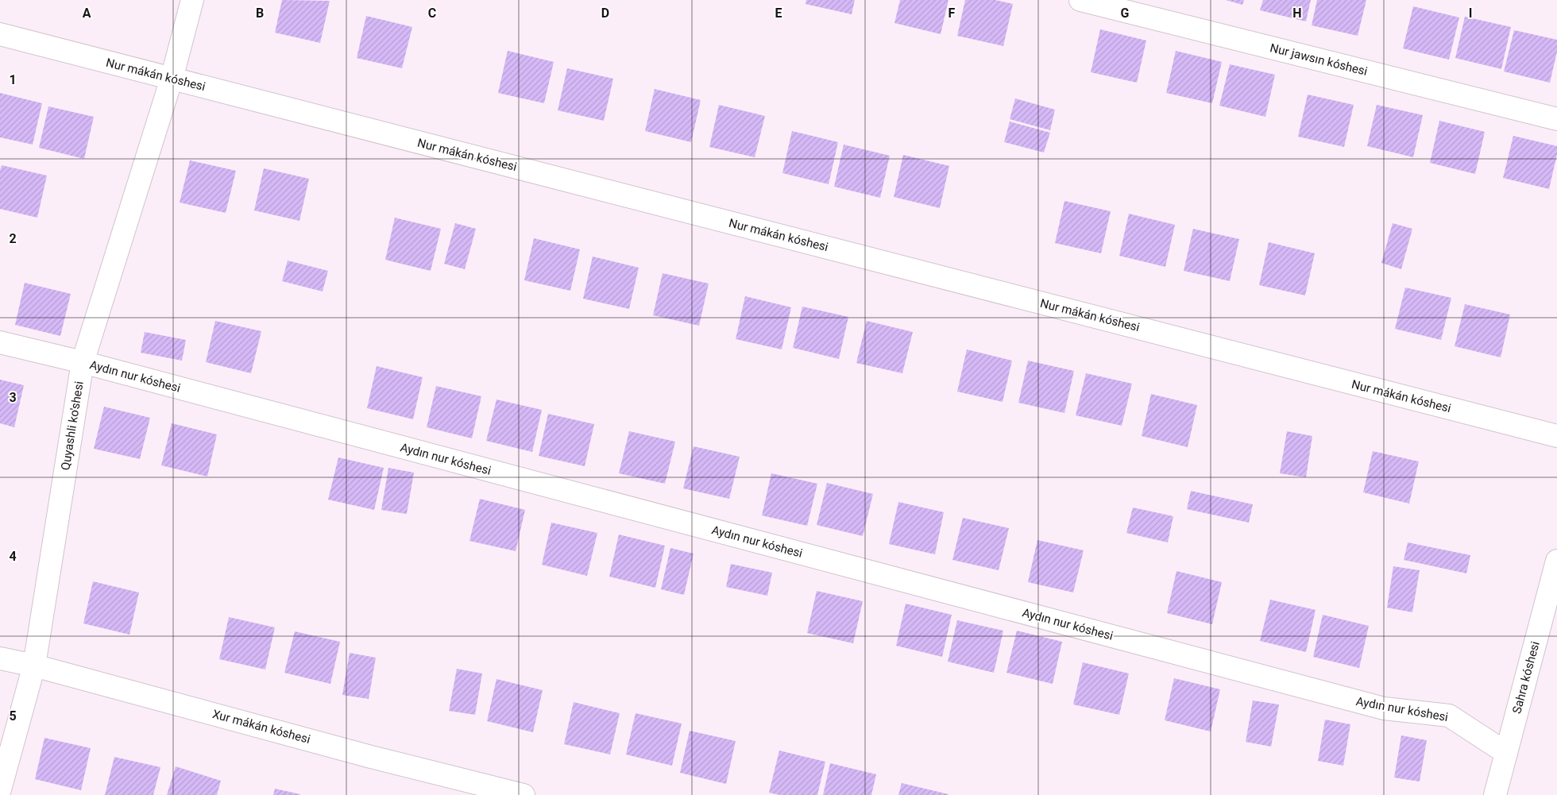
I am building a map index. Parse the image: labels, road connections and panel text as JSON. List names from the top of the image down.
{
  "streets": {
    "street": [
      "Nur jawsın kóshesi",
      "Nur mákán kóshesi",
      "Aydın nur kóshesi",
      "Quyashli ko'shesi",
      "Sahra kóshesi",
      "Xur mákán kóshesi"
    ]
  },
  "crossings": [
    ["Nur mákán kóshesi", "Quyashli ko'shesi"],
    ["Aydın nur kóshesi", "Quyashli ko'shesi"],
    ["Aydın nur kóshesi", "Sahra kóshesi"],
    ["Quyashli ko'shesi", "Xur mákán kóshesi"]
  ],
  "grid": {
    "columns": [
      "A",
      "B",
      "C",
      "D",
      "E",
      "F",
      "G",
      "H",
      "I"
    ],
    "rows": [
      "1",
      "2",
      "3",
      "4",
      "5"
    ]
  }
}
